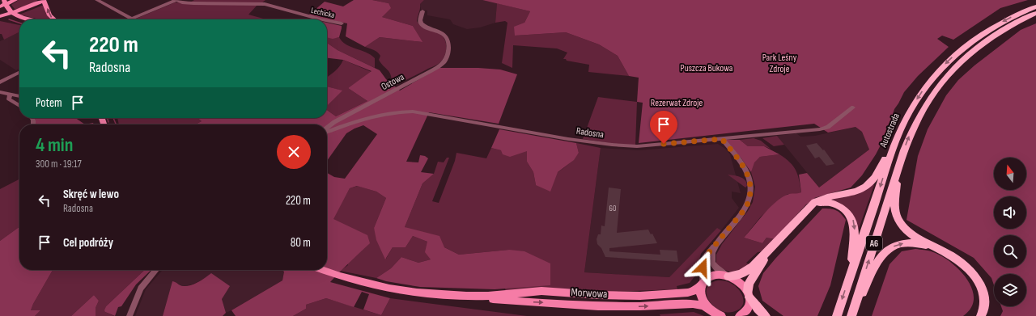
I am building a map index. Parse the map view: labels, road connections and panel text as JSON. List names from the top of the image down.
{
  "streets": {
    "highway": ["Autostrada", "A6"],
    "main road": ["Morwowa"],
    "street": ["Lechicka", "Ostowa", "Radosna"]
  },
  "parks": ["Park Leśny Zdroje", "Puszcza Bukowa", "Rezerwat Zdroje"],
  "house_numbers": ["60"],
  "north": "top",
  "page": {
    "turn": ["220 m", "Radosna"],
    "then": "Potem",
    "heading": ["4 min", "300 m · 19:17"],
    "list": [
      {
        "name": "Skręć w lewo",
        "note": "Radosna",
        "value": "220 m"
      },
      {
        "name": "Cel podróży",
        "value": "80 m"
      }
    ]
  }
}
